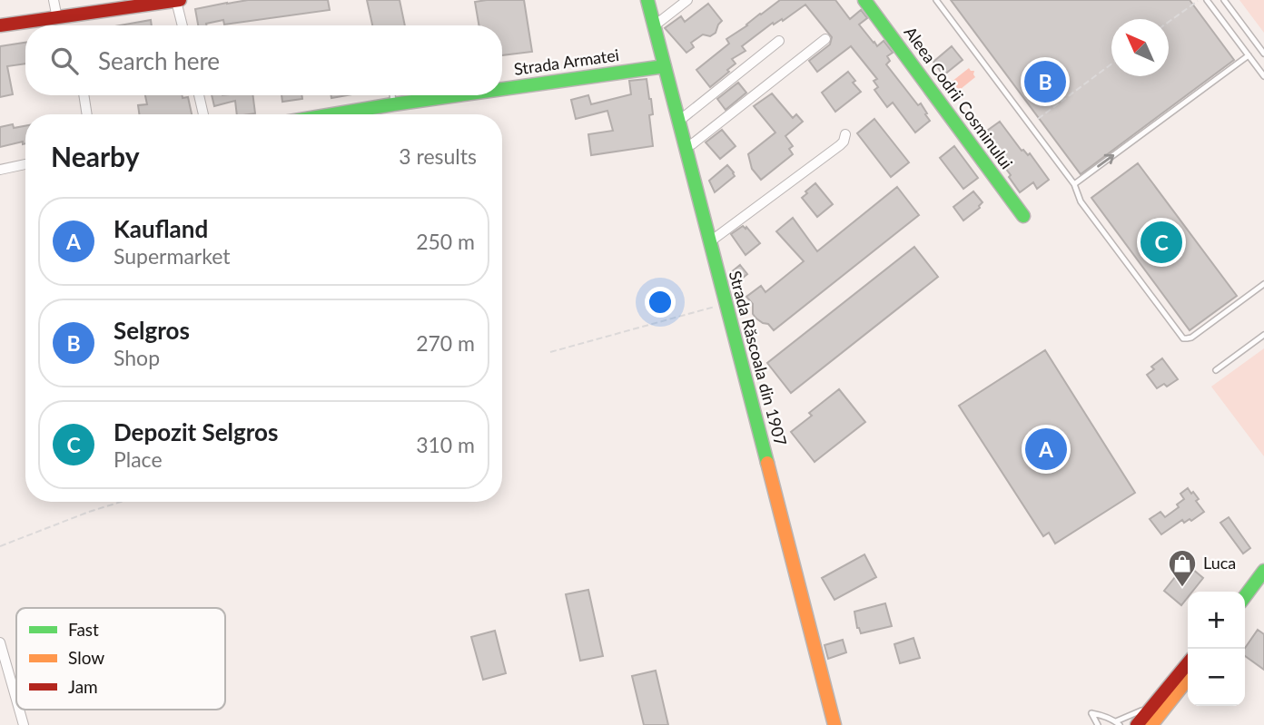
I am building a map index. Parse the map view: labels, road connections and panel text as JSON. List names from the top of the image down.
{
  "streets": {
    "street": ["Strada Armatei", "Aleea Codrii Cosminului", "Strada Răscoala din 1907"]
  },
  "crossings": [
    ["Strada Armatei", "Strada Răscoala din 1907"]
  ],
  "places": {
    "shop": ["Luca"]
  },
  "legend": ["Fast", "Slow", "Jam"],
  "north": "top left",
  "page": {
    "search": "Search here",
    "pins": ["B", "C", "A"],
    "heading": ["Nearby", "3 results"],
    "list": [
      {
        "mark": "A",
        "name": "Kaufland",
        "note": "Supermarket",
        "value": "250 m"
      },
      {
        "mark": "B",
        "name": "Selgros",
        "note": "Shop",
        "value": "270 m"
      },
      {
        "mark": "C",
        "name": "Depozit Selgros",
        "note": "Place",
        "value": "310 m"
      }
    ],
    "map_buttons": ["+", "−"]
  }
}
